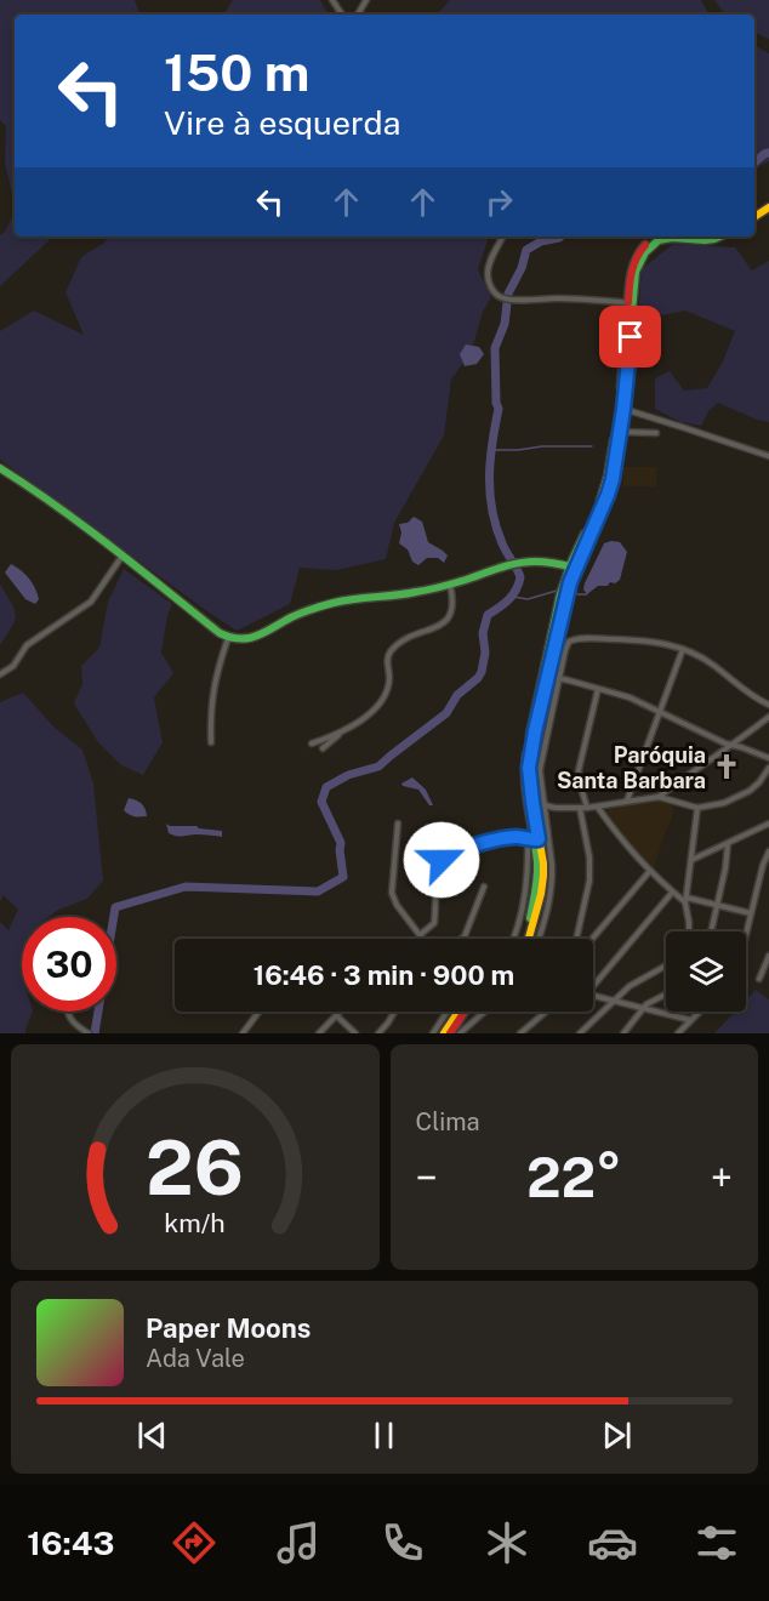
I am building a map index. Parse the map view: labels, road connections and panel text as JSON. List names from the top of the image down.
{
  "places": {
    "church": ["Paróquia Santa Barbara"]
  },
  "page": {
    "turn": ["150 m", "Vire à esquerda"],
    "limit": "30",
    "trip": "16:46 · 3 min · 900 m",
    "tile": "Clima",
    "heat": ["−", "22°", "+"],
    "song": ["Paper Moons", "Ada Vale"],
    "tabs": "16:43",
    "gauge": ["26", "km/h"]
  }
}
